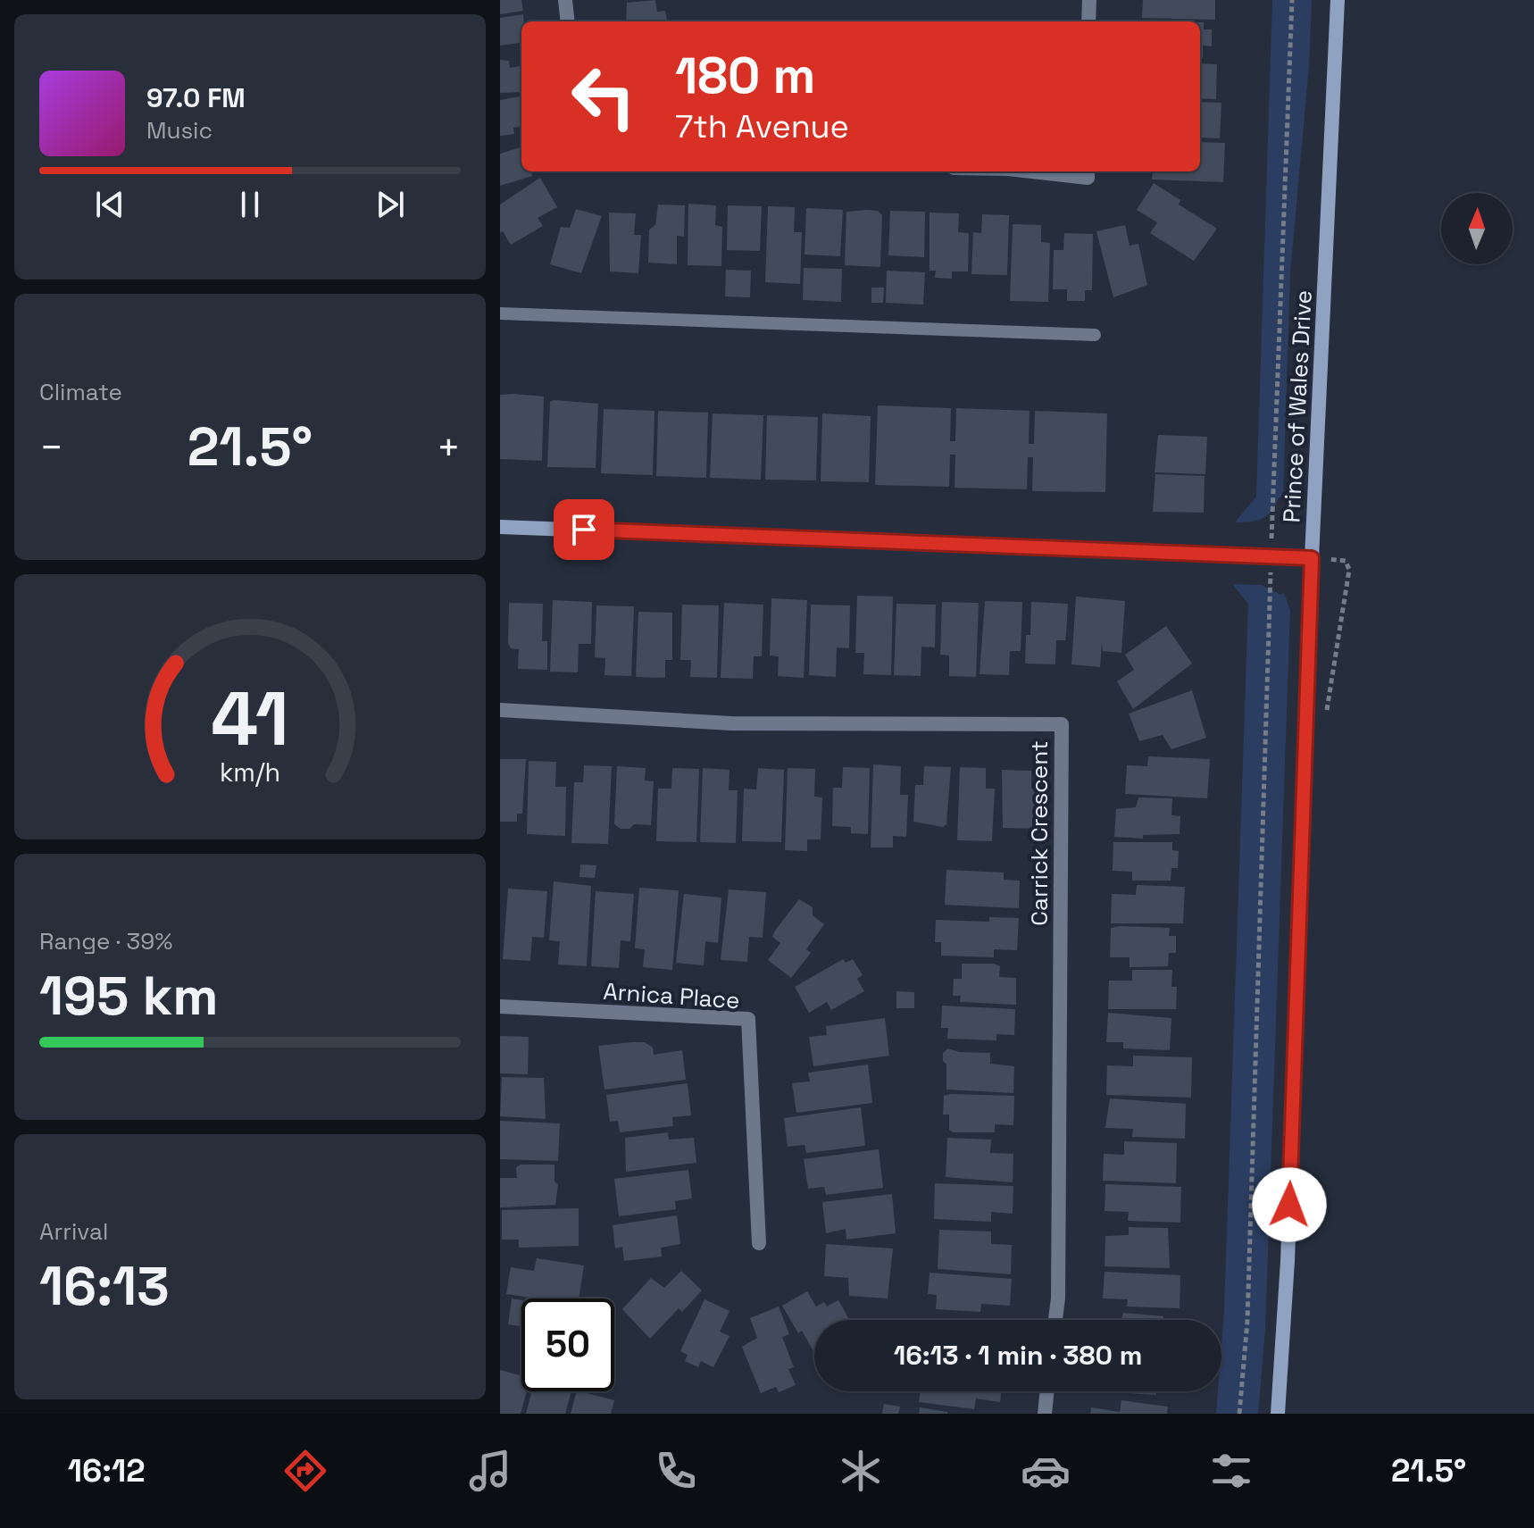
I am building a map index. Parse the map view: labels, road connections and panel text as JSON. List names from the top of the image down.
{
  "streets": {
    "main road": ["Prince of Wales Drive"],
    "street": ["Carrick Crescent", "Arnica Place"]
  },
  "north": "top",
  "page": {
    "turn": ["180 m", "7th Avenue"],
    "song": ["97.0 FM", "Music"],
    "tile": [
      "Climate",
      ["Range · 39%", "195 km"],
      ["Arrival", "16:13"]
    ],
    "heat": ["−", "21.5°", "+"],
    "limit": "50",
    "trip": "16:13 · 1 min · 380 m",
    "tabs": ["16:12", "21.5°"],
    "gauge": ["41", "km/h"]
  }
}
